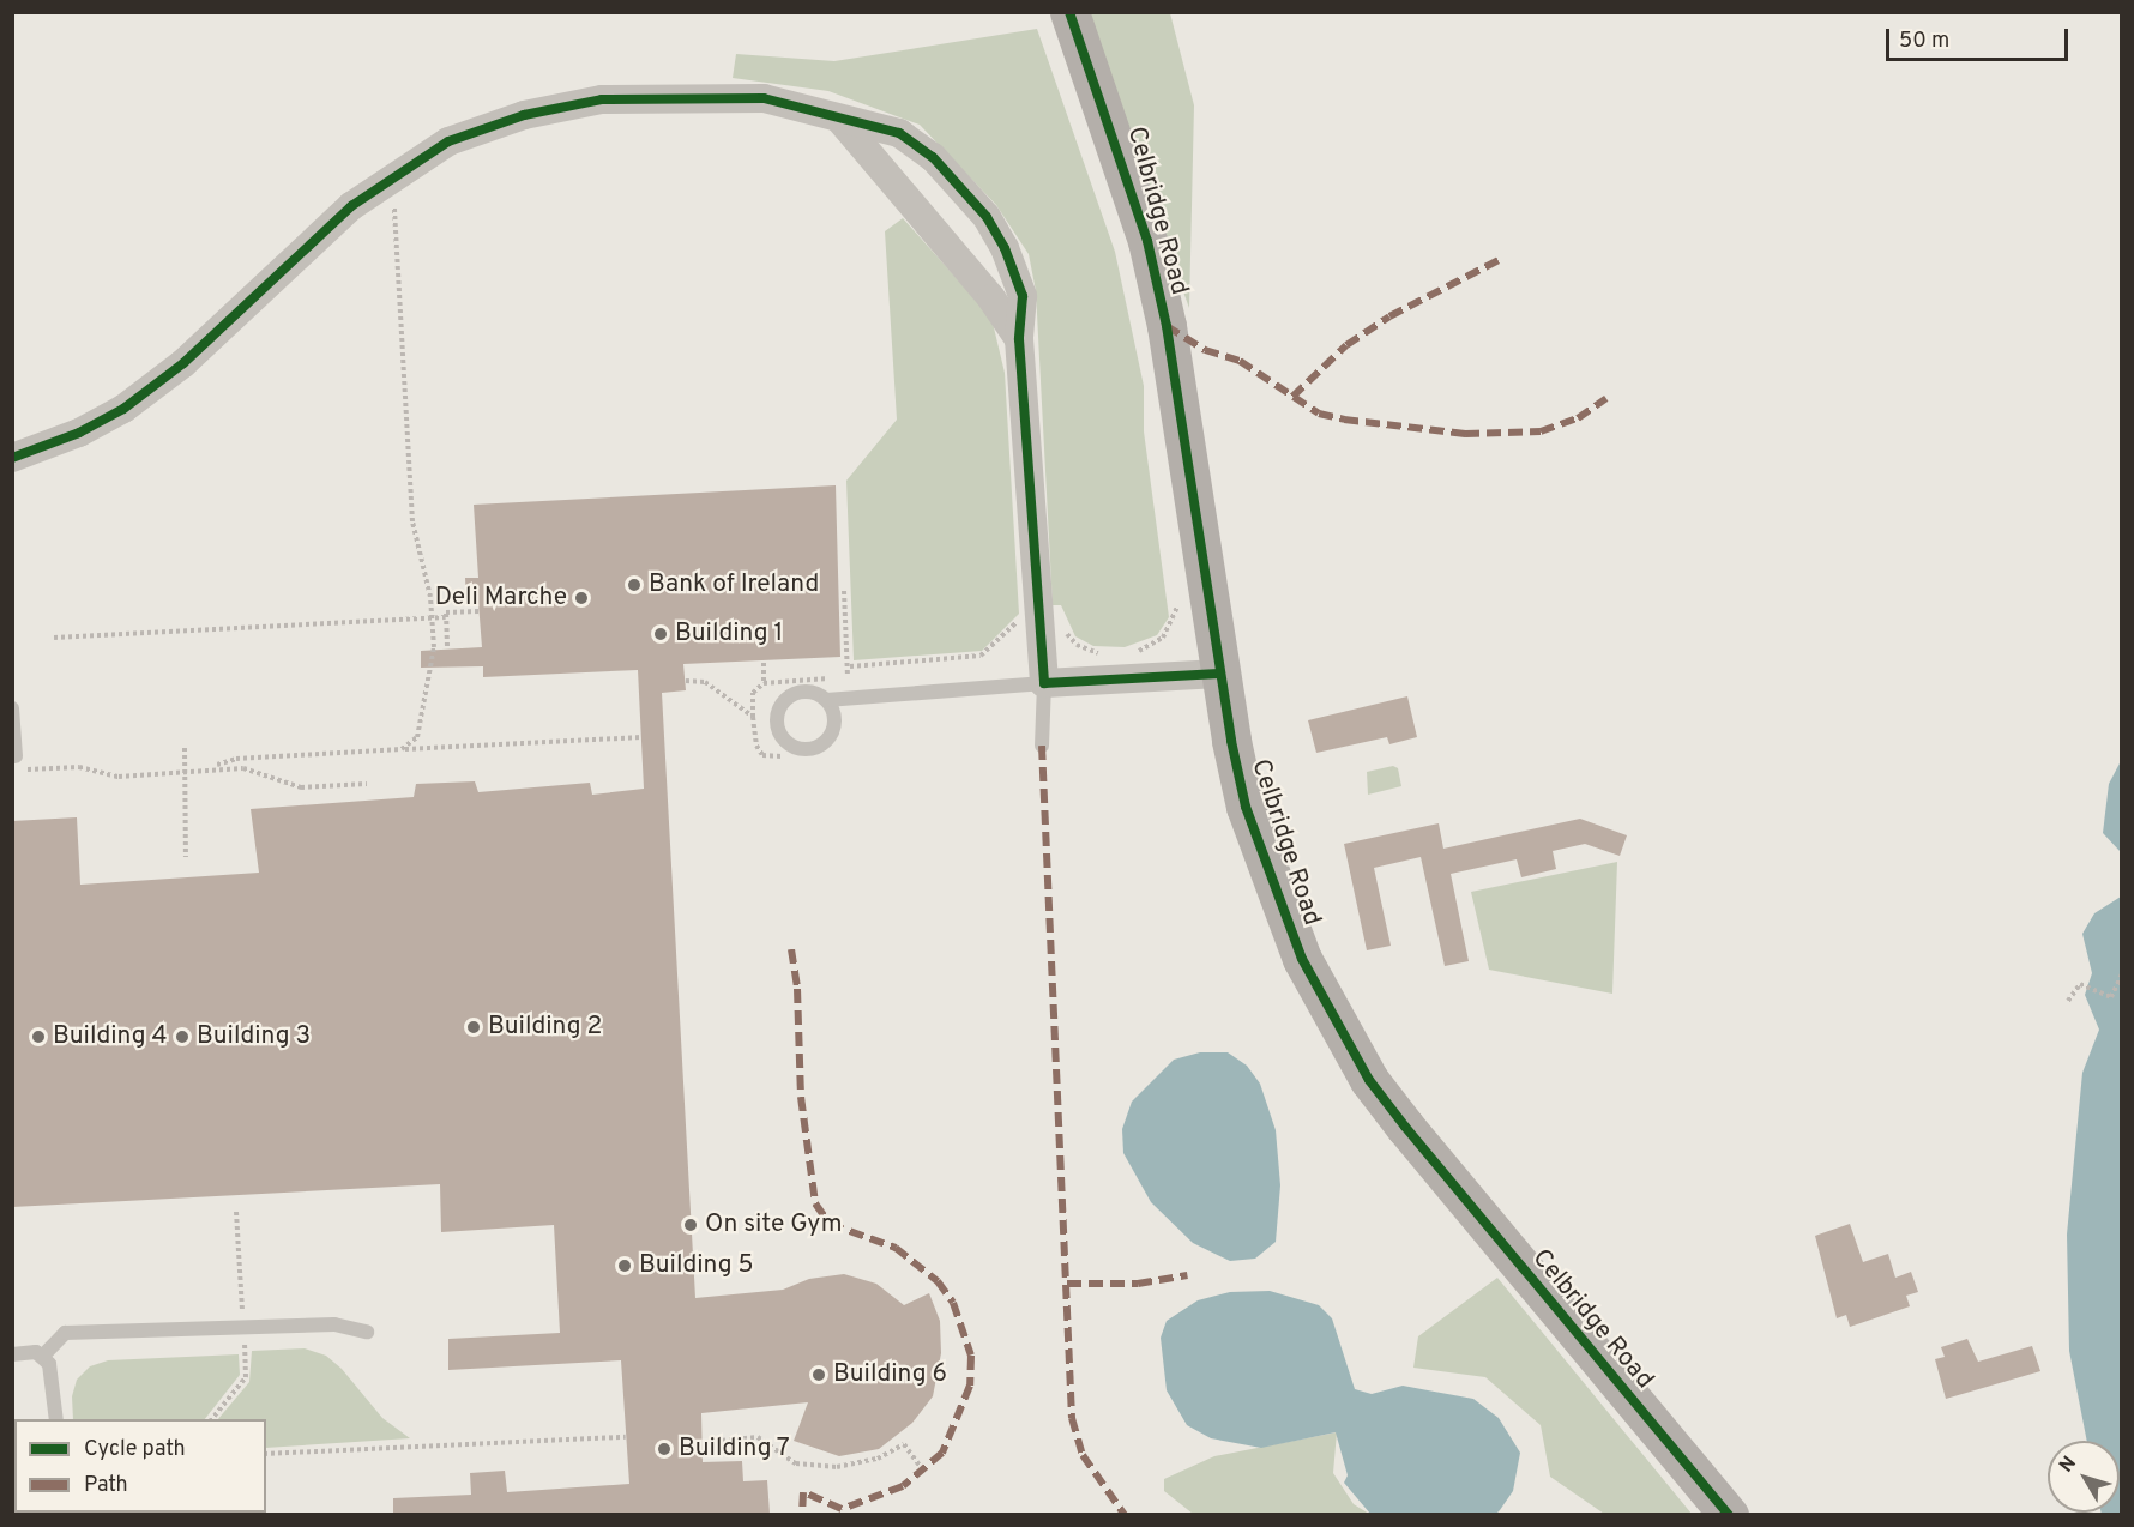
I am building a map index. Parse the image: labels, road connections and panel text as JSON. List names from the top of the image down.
{
  "streets": {
    "main road": ["Celbridge Road"]
  },
  "places": [
    "Bank of Ireland",
    "Deli Marche",
    "Building 1",
    "Building 2",
    "Building 4",
    "Building 3",
    "On site Gym",
    "Building 5",
    "Building 6",
    "Building 7"
  ],
  "legend": ["Cycle path", "Path"],
  "scale_bar": "50 m",
  "north": "top left"
}
